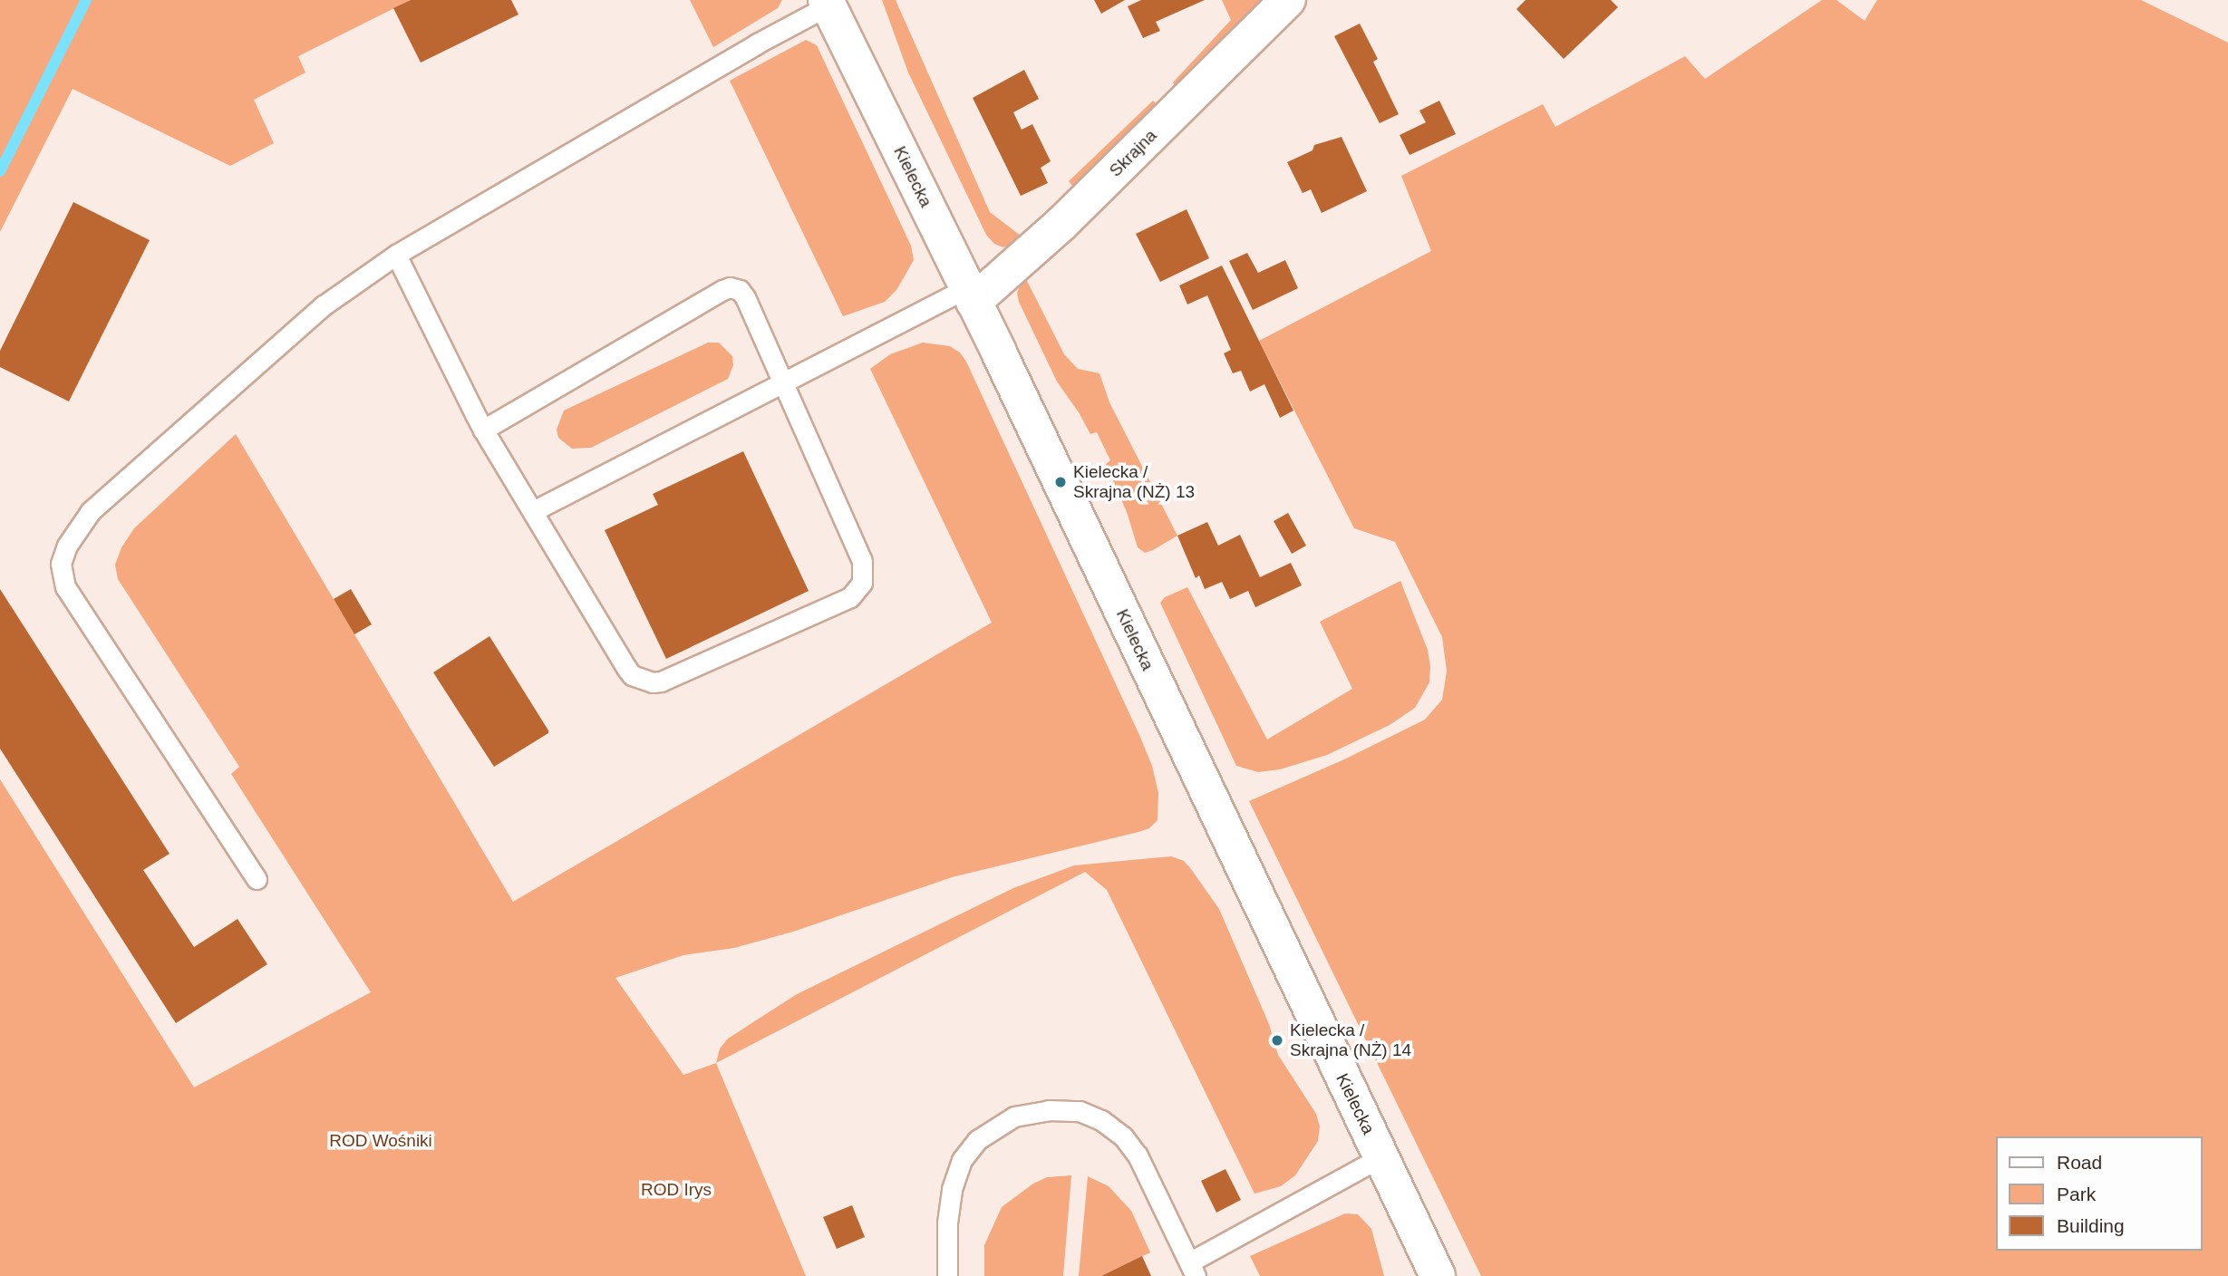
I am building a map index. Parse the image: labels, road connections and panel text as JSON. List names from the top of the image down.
{
  "streets": {
    "main road": ["Skrajna", "Kielecka"]
  },
  "crossings": [
    ["Skrajna", "Kielecka"]
  ],
  "parks": ["ROD Wośniki", "ROD Irys"],
  "places": ["Kielecka / Skrajna (NŻ) 13", "Kielecka / Skrajna (NŻ) 14"],
  "legend": ["Road", "Park", "Building"]
}
